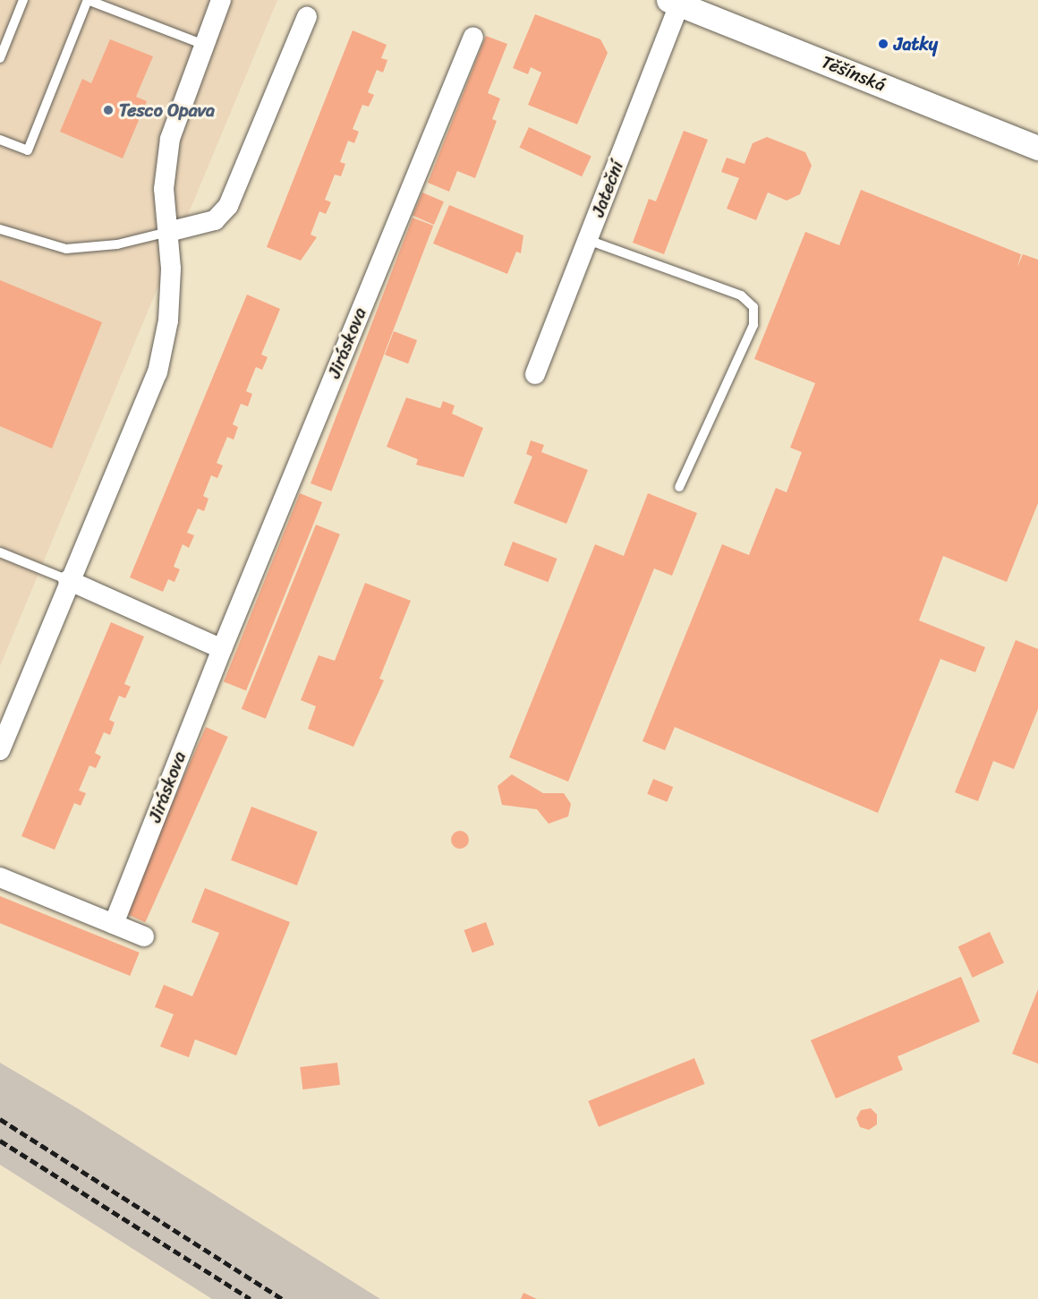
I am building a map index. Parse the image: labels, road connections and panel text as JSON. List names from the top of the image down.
{
  "streets": {
    "street": ["Těšínská", "Jateční", "Jiráskova"]
  },
  "crossings": [
    ["Těšínská", "Jateční"]
  ],
  "places": ["Jatky", "Tesco Opava"]
}
